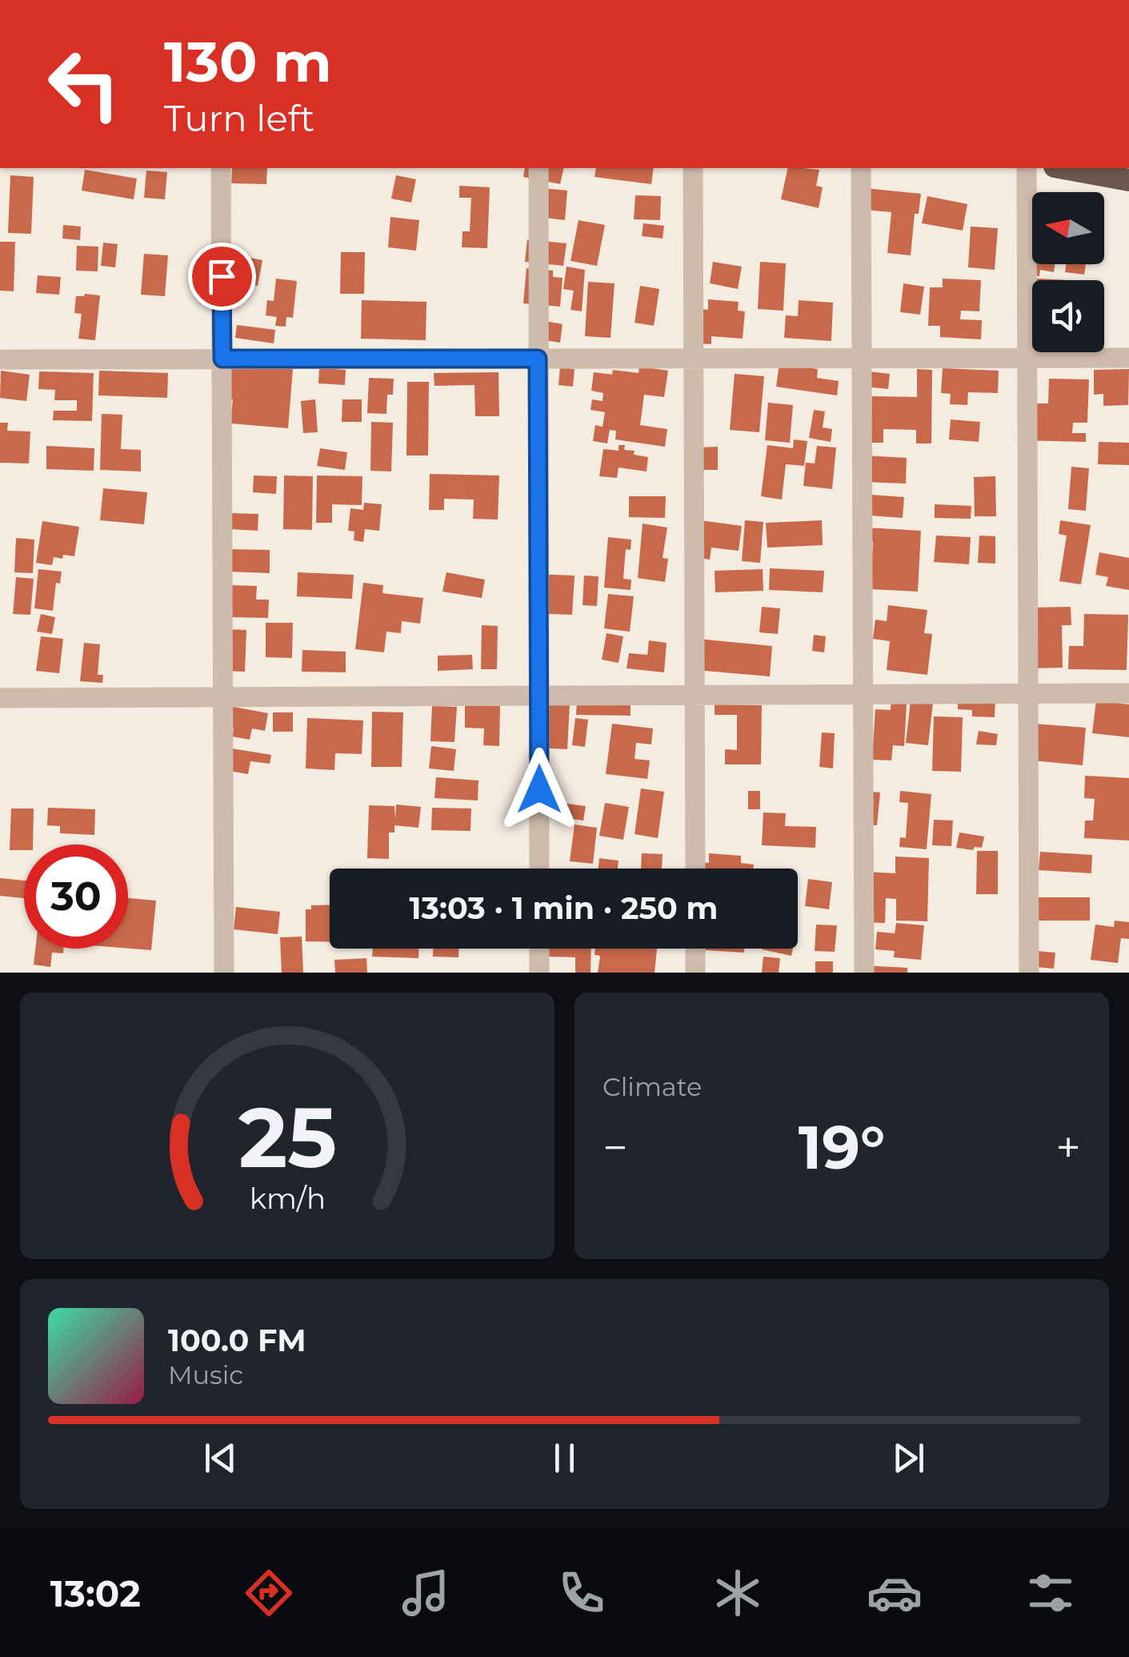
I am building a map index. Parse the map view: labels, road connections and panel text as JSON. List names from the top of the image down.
{
  "north": "left",
  "page": {
    "turn": ["130 m", "Turn left"],
    "limit": "30",
    "trip": "13:03 · 1 min · 250 m",
    "tile": "Climate",
    "heat": ["−", "19°", "+"],
    "song": ["100.0 FM", "Music"],
    "tabs": "13:02",
    "gauge": ["25", "km/h"]
  }
}
